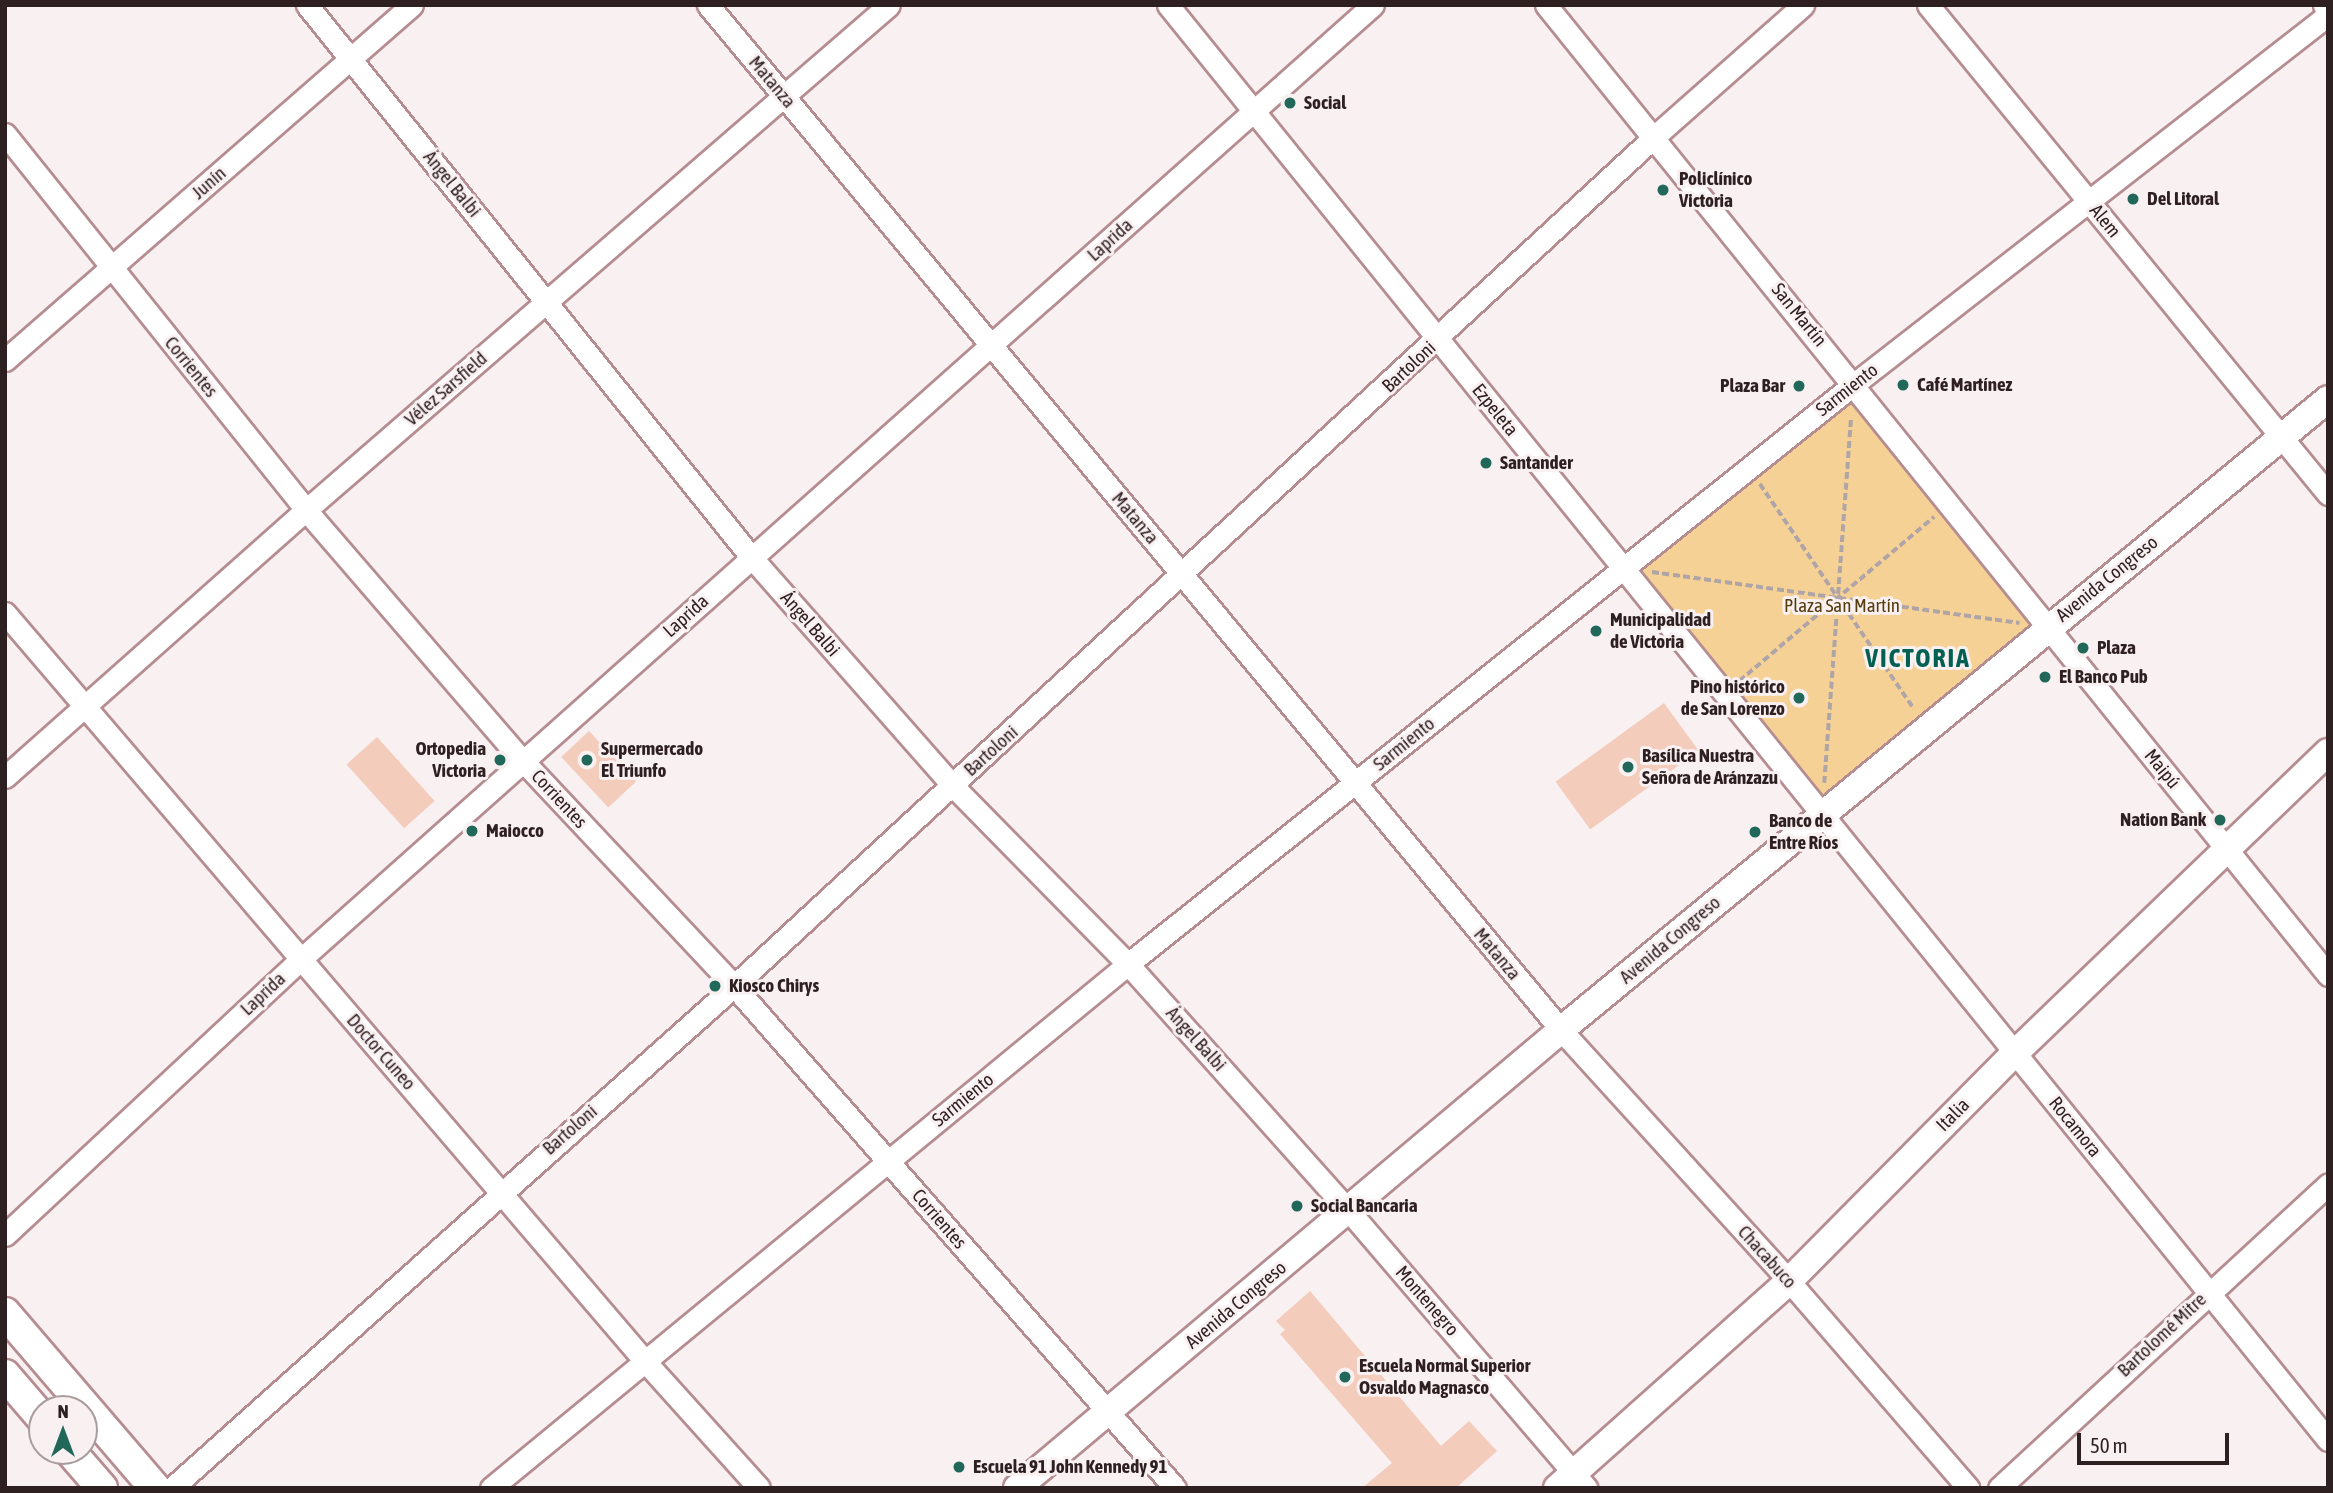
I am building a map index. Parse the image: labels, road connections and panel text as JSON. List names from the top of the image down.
{
  "streets": {
    "street": [
      "Matanza",
      "Junín",
      "Ángel Balbi",
      "Alem",
      "Laprida",
      "San Martín",
      "Corrientes",
      "Bartoloni",
      "Vélez Sarsfield",
      "Sarmiento",
      "Ezpeleta",
      "Avenida Congreso",
      "Maipú",
      "Doctor Cuneo",
      "Italia",
      "Rocamora",
      "Chacabuco",
      "Montenegro",
      "Bartolomé Mitre"
    ]
  },
  "crossings": [
    ["Matanza", "Laprida"],
    ["Matanza", "Bartoloni"],
    ["Matanza", "Vélez Sarsfield"],
    ["Matanza", "Sarmiento"],
    ["Matanza", "Avenida Congreso"],
    ["Matanza", "Chacabuco"],
    ["Junín", "Ángel Balbi"],
    ["Junín", "Corrientes"],
    ["Ángel Balbi", "Laprida"],
    ["Ángel Balbi", "Bartoloni"],
    ["Ángel Balbi", "Vélez Sarsfield"],
    ["Ángel Balbi", "Sarmiento"],
    ["Ángel Balbi", "Avenida Congreso"],
    ["Ángel Balbi", "Montenegro"],
    ["Alem", "Sarmiento"],
    ["Alem", "Avenida Congreso"],
    ["Laprida", "Corrientes"],
    ["Laprida", "Ezpeleta"],
    ["Laprida", "Doctor Cuneo"],
    ["San Martín", "Bartoloni"],
    ["San Martín", "Sarmiento"],
    ["San Martín", "Avenida Congreso"],
    ["San Martín", "Maipú"],
    ["Corrientes", "Bartoloni"],
    ["Corrientes", "Vélez Sarsfield"],
    ["Corrientes", "Sarmiento"],
    ["Corrientes", "Avenida Congreso"],
    ["Bartoloni", "Ezpeleta"],
    ["Bartoloni", "Doctor Cuneo"],
    ["Vélez Sarsfield", "Doctor Cuneo"],
    ["Sarmiento", "Ezpeleta"],
    ["Sarmiento", "Doctor Cuneo"],
    ["Ezpeleta", "Avenida Congreso"],
    ["Ezpeleta", "Rocamora"],
    ["Avenida Congreso", "Maipú"],
    ["Avenida Congreso", "Rocamora"],
    ["Avenida Congreso", "Chacabuco"],
    ["Avenida Congreso", "Montenegro"],
    ["Maipú", "Italia"],
    ["Italia", "Rocamora"],
    ["Italia", "Chacabuco"],
    ["Italia", "Montenegro"],
    ["Rocamora", "Bartolomé Mitre"]
  ],
  "districts": ["VICTORIA"],
  "parks": ["Plaza San Martín"],
  "places": [
    "Social",
    "Policlínico Victoria",
    "Del Litoral",
    "Café Martínez",
    "Plaza Bar",
    "Santander",
    "Municipalidad de Victoria",
    "Plaza",
    "El Banco Pub",
    "Pino histórico de San Lorenzo",
    "Ortopedia Victoria",
    "Supermercado El Triunfo",
    "Basílica Nuestra Señora de Aránzazu",
    "Nation Bank",
    "Maiocco",
    "Banco de Entre Ríos",
    "Kiosco Chirys",
    "Social Bancaria",
    "Escuela Normal Superior Osvaldo Magnasco",
    "Escuela 91 John Kennedy 91"
  ],
  "scale_bar": "50 m",
  "north": "top"
}
